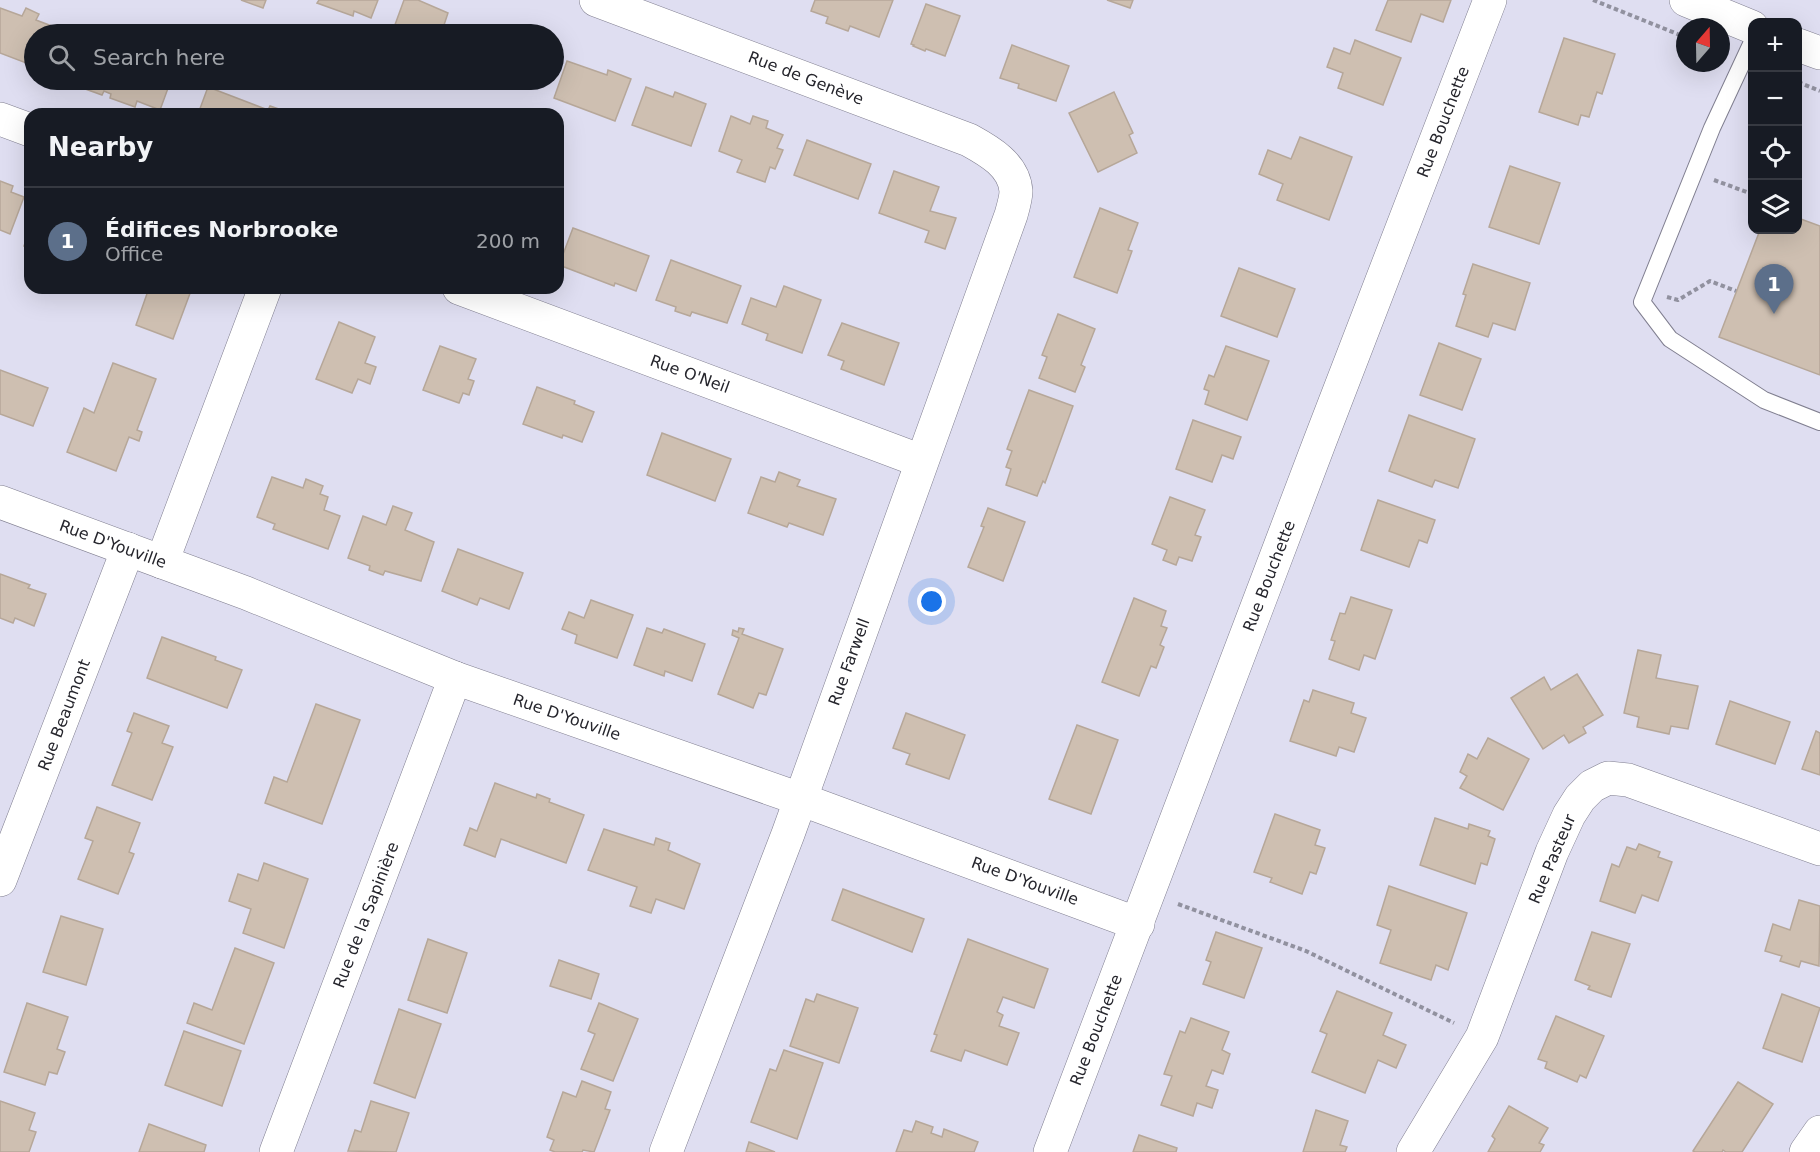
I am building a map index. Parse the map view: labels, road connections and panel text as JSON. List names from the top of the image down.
{
  "streets": {
    "street": [
      "Rue de Genève",
      "Rue Bouchette",
      "Rue O'Neil",
      "Rue D'Youville",
      "Rue Farwell",
      "Rue Beaumont",
      "Rue Pasteur",
      "Rue de la Sapinière"
    ]
  },
  "crossings": [
    ["Rue de Genève", "Rue Farwell"],
    ["Rue Bouchette", "Rue D'Youville"],
    ["Rue O'Neil", "Rue Farwell"],
    ["Rue D'Youville", "Rue Farwell"],
    ["Rue D'Youville", "Rue Beaumont"],
    ["Rue D'Youville", "Rue de la Sapinière"]
  ],
  "north": "top",
  "page": {
    "map_buttons": ["+", "−"],
    "search": "Search here",
    "heading": "Nearby",
    "list": [
      {
        "mark": "1",
        "name": "Édifices Norbrooke",
        "note": "Office",
        "value": "200 m"
      }
    ],
    "pins": "1"
  }
}
